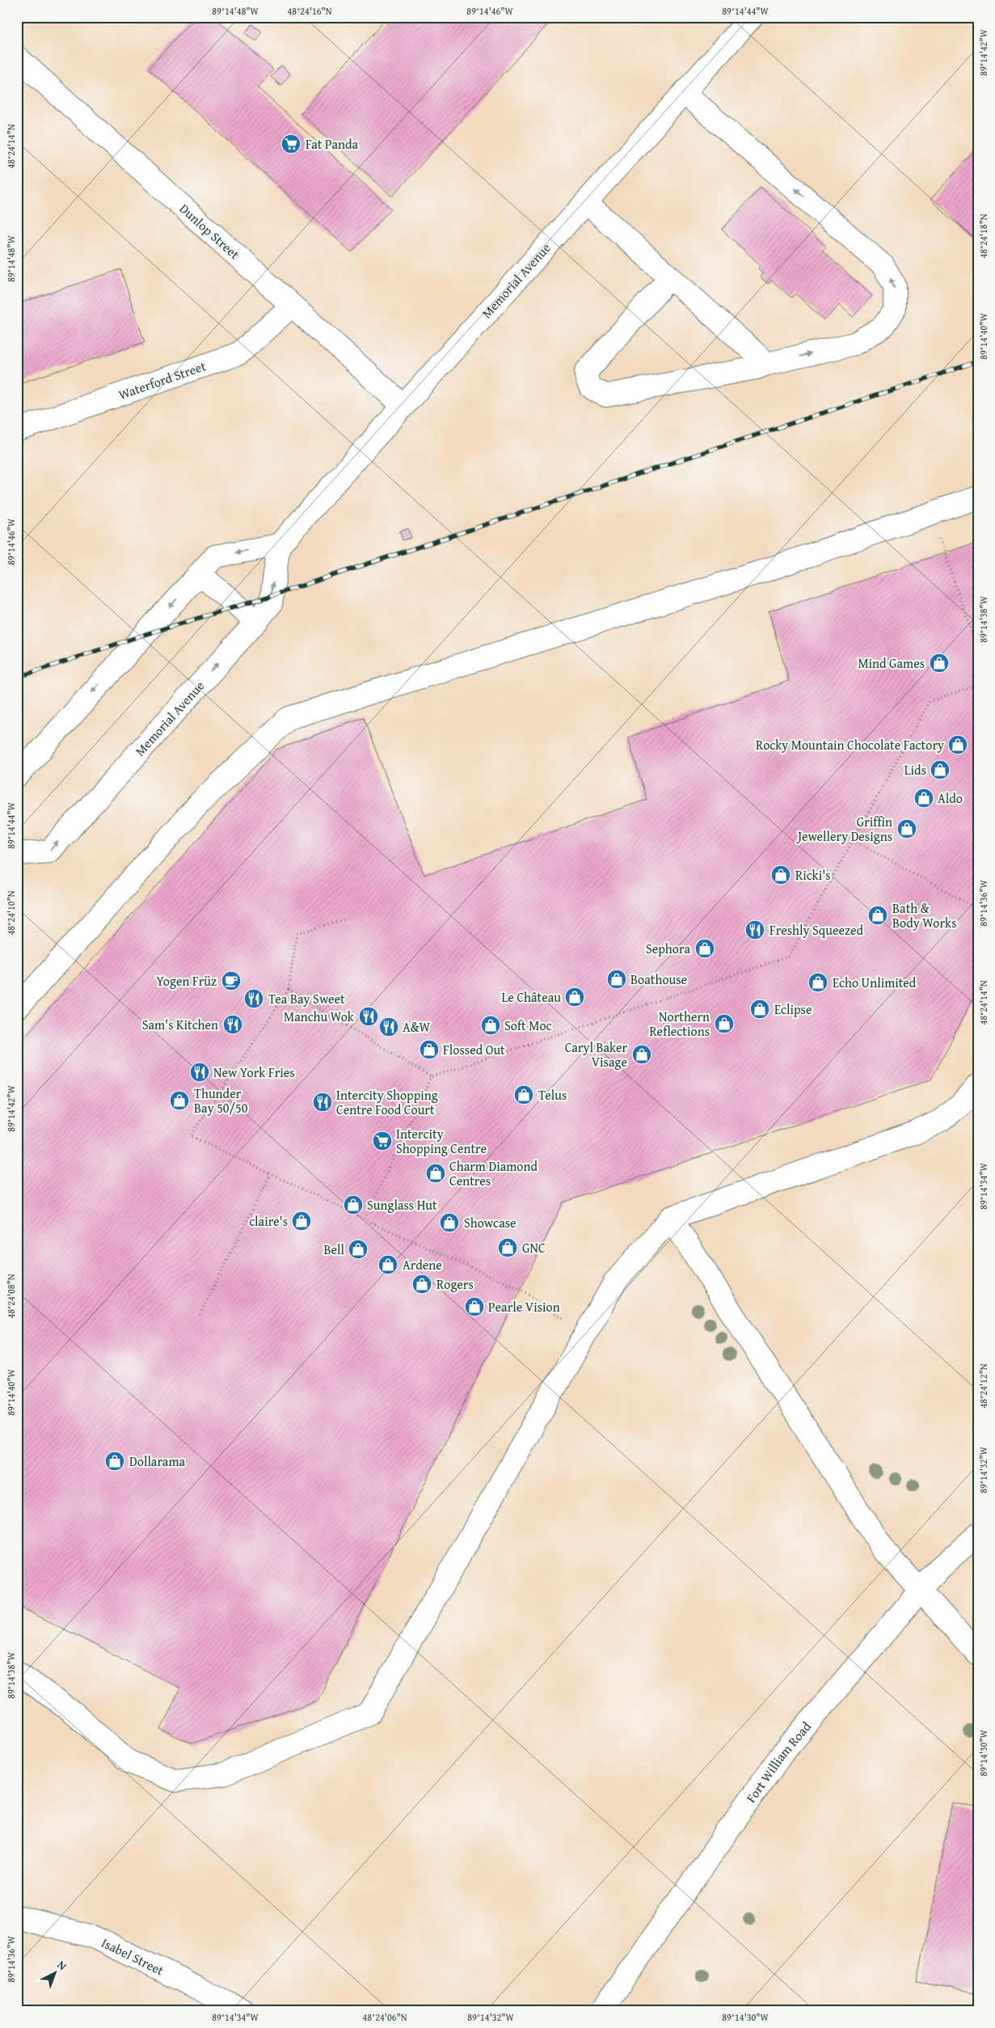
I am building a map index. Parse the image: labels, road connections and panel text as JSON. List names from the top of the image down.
{
  "streets": {
    "main road": [
      "Dunlop Street",
      "Memorial Avenue",
      "Waterford Street",
      "Fort William Road",
      "Isabel Street"
    ]
  },
  "crossings": [
    ["Dunlop Street", "Memorial Avenue"],
    ["Dunlop Street", "Waterford Street"]
  ],
  "places": {
    "supermarket": ["Fat Panda", "Intercity Shopping Centre"],
    "shop": [
      "Mind Games",
      "Rocky Mountain Chocolate Factory",
      "Lids",
      "Aldo",
      "Griffin Jewellery Designs",
      "Ricki's",
      "Bath & Body Works",
      "Sephora",
      "Boathouse",
      "Echo Unlimited",
      "Le Château",
      "Eclipse",
      "Northern Reflections",
      "Soft Moc",
      "Flossed Out",
      "Caryl Baker Visage",
      "Telus",
      "Thunder Bay 50/50",
      "Charm Diamond Centres",
      "Sunglass Hut",
      "claire's",
      "Showcase",
      "GNC",
      "Bell",
      "Ardene",
      "Rogers",
      "Pearle Vision",
      "Dollarama"
    ],
    "restaurant": [
      "Freshly Squeezed",
      "Tea Bay Sweet",
      "Manchu Wok",
      "Sam's Kitchen",
      "A&W",
      "New York Fries",
      "Intercity Shopping Centre Food Court"
    ],
    "cafe": ["Yogen Früz"]
  },
  "north": "top right",
  "coordinates": [
    "89°14'48\"W",
    "48°24'16\"N",
    "89°14'46\"W",
    "89°14'44\"W",
    "89°14'42\"W",
    "48°24'14\"N",
    "48°24'18\"N",
    "89°14'40\"W",
    "89°14'38\"W",
    "89°14'36\"W",
    "48°24'10\"N",
    "89°14'34\"W",
    "48°24'08\"N",
    "48°24'12\"N",
    "89°14'32\"W",
    "89°14'30\"W",
    "48°24'06\"N"
  ]
}
